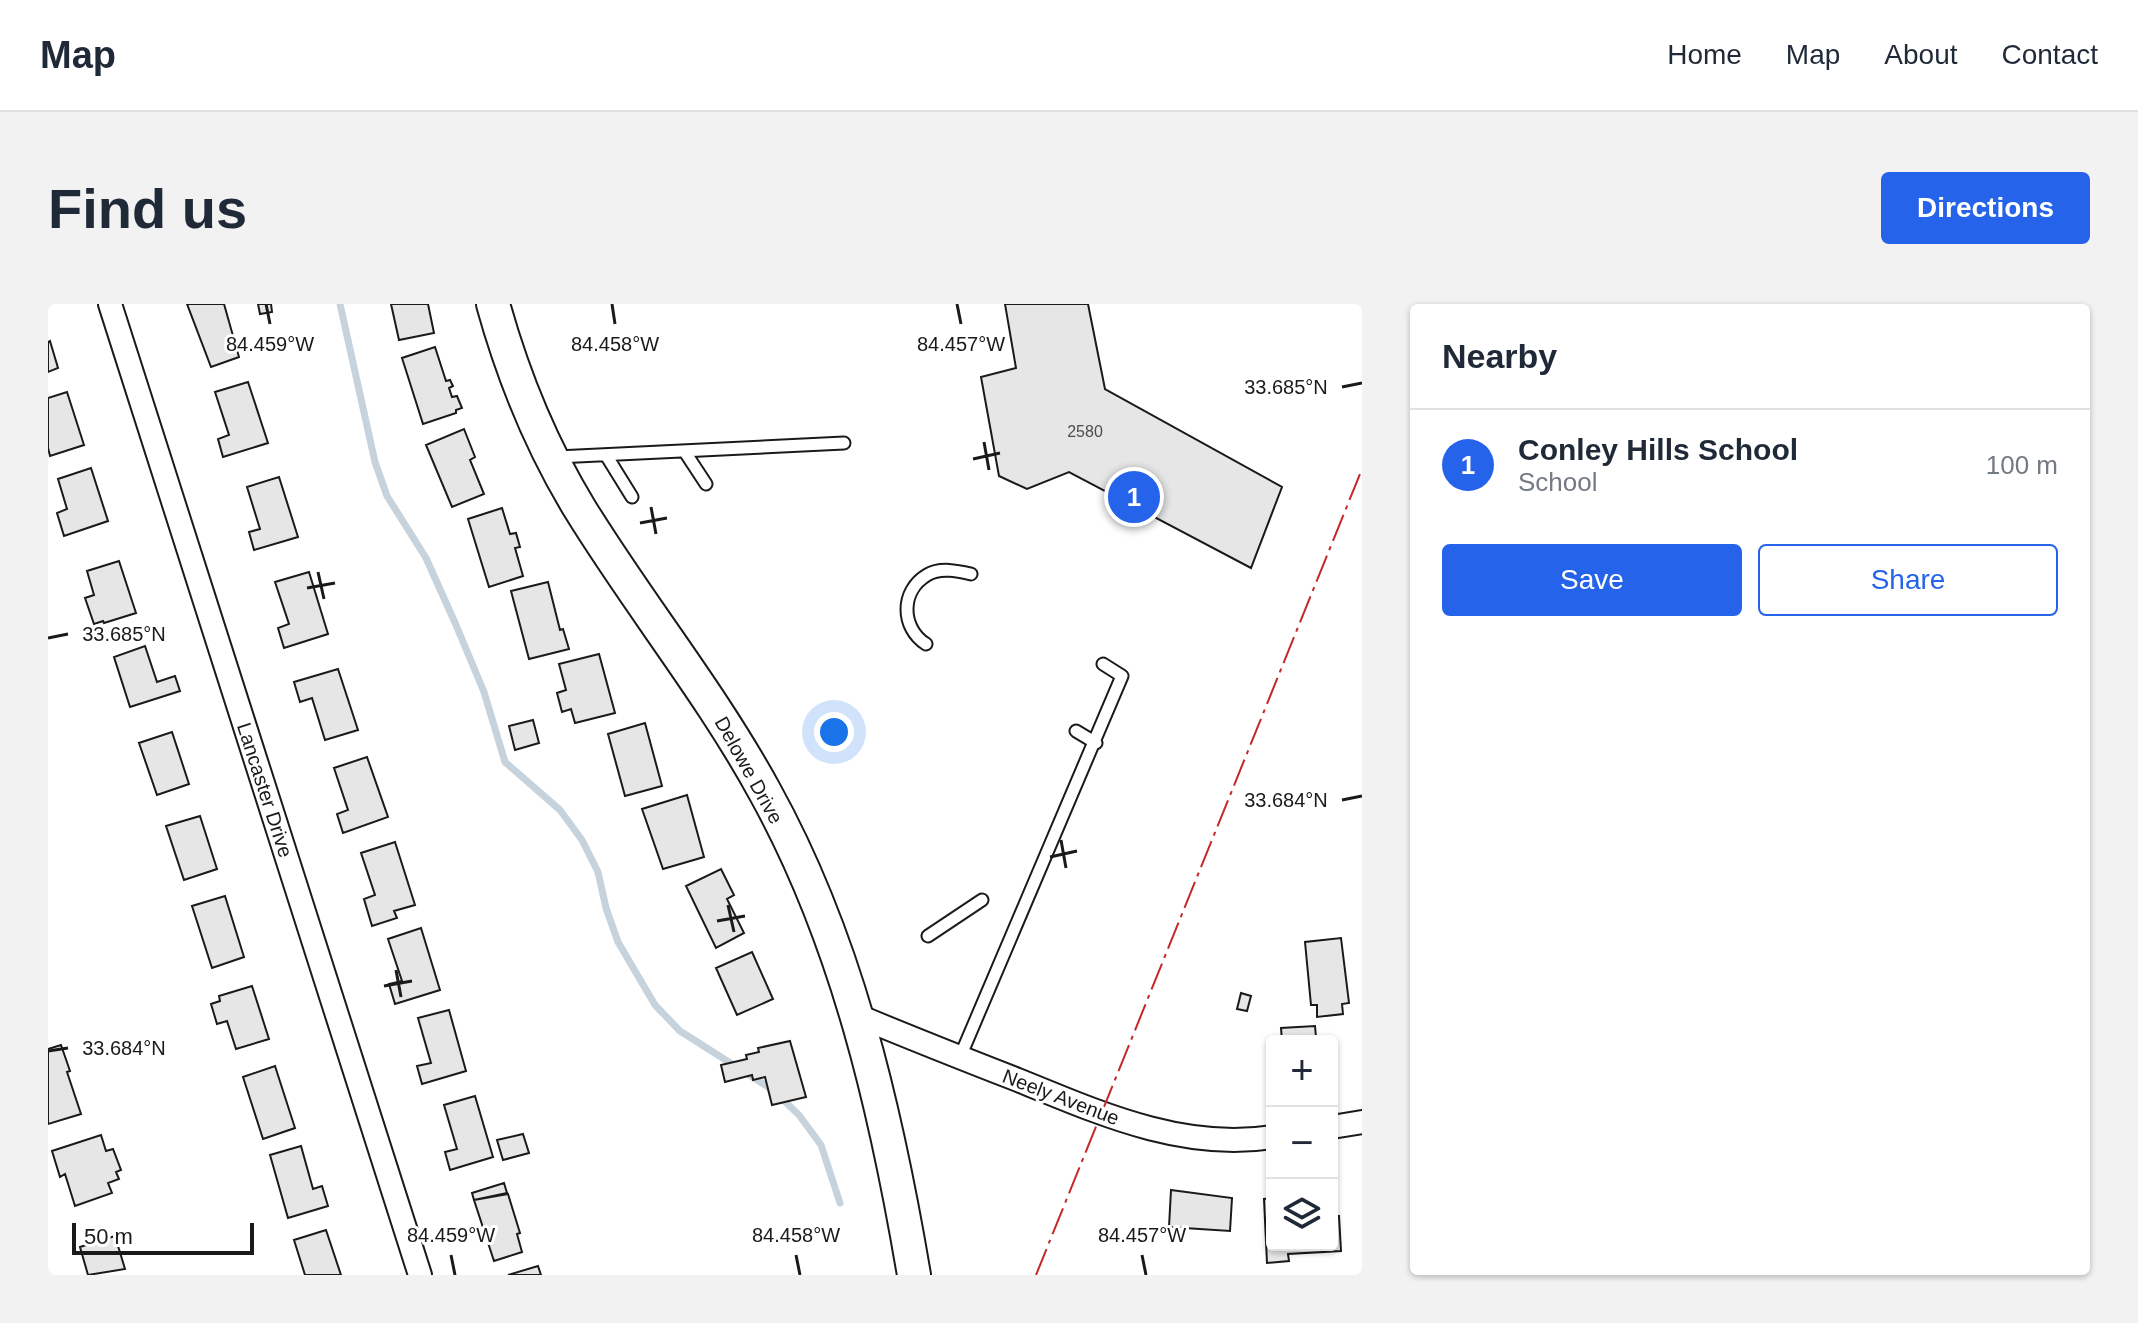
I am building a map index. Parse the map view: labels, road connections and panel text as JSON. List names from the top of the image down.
{
  "streets": {
    "street": ["Delowe Drive", "Lancaster Drive", "Neely Avenue"]
  },
  "crossings": [
    ["Delowe Drive", "Neely Avenue"]
  ],
  "house_numbers": ["2580"],
  "scale_bar": "50 m",
  "page": {
    "header": "Map",
    "nav": [
      "Home",
      "Map",
      "About",
      "Contact"
    ],
    "buttons": [
      "Directions",
      ["Save", "Share"]
    ],
    "title": "Find us",
    "heading": "Nearby",
    "list": [
      {
        "mark": "1",
        "name": "Conley Hills School",
        "note": "School",
        "value": "100 m"
      }
    ],
    "pins": "1",
    "map_buttons": ["+", "−"],
    "scale": "50 m"
  },
  "coordinates": [
    "84.459°W",
    "84.458°W",
    "84.457°W",
    "33.685°N",
    "33.684°N"
  ]
}
